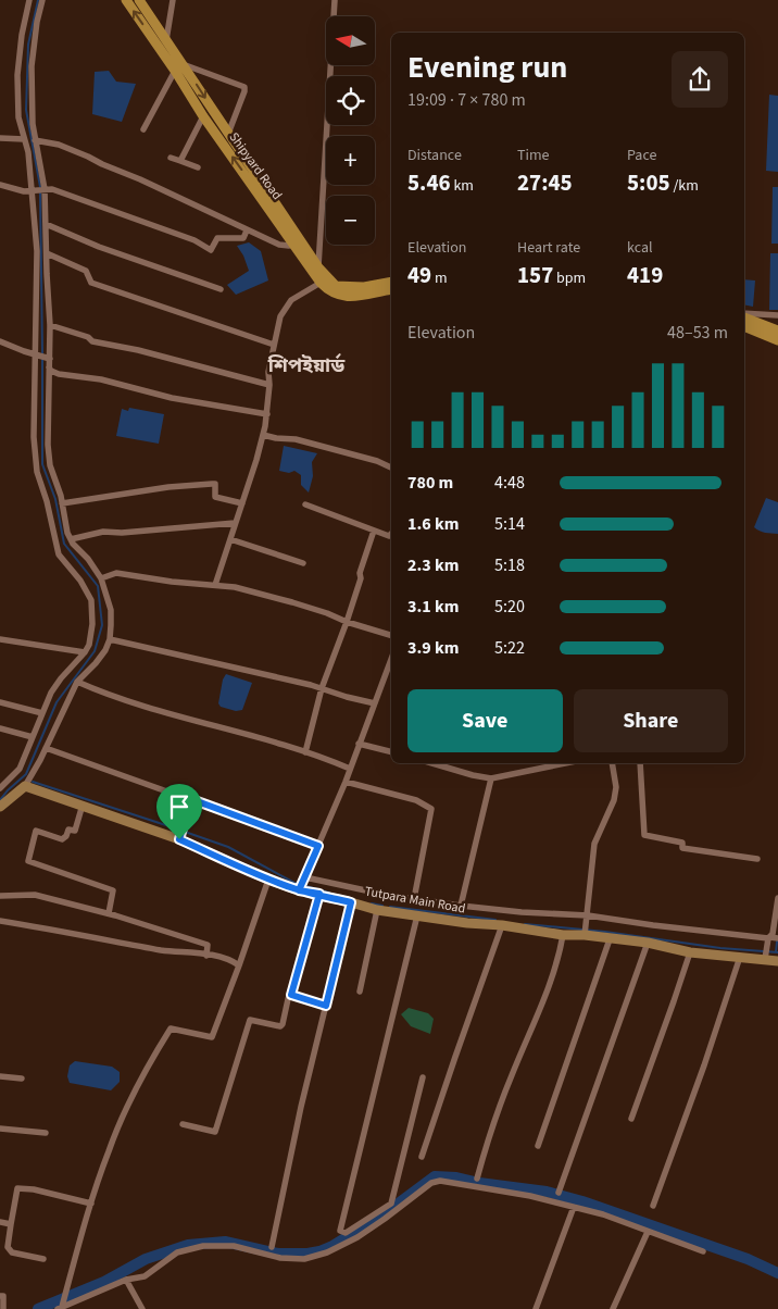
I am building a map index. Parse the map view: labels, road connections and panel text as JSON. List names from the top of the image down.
{
  "streets": {
    "main road": ["Shipyard Road"],
    "street": ["Tutpara Main Road"]
  },
  "districts": ["শিপইয়ার্ড"],
  "north": "left",
  "page": {
    "map_buttons": ["+", "−"],
    "heading": ["Evening run", "19:09 · 7 × 780 m"],
    "stats": [
      ["Distance", "5.46 km"],
      ["Time", "27:45"],
      ["Pace", "5:05 /km"],
      ["Elevation", "49 m"],
      ["Heart rate", "157 bpm"],
      ["kcal", "419"]
    ],
    "chart": ["Elevation", "48–53 m"],
    "list": [
      {
        "name": "780 m",
        "note": "4:48"
      },
      {
        "name": "1.6 km",
        "note": "5:14"
      },
      {
        "name": "2.3 km",
        "note": "5:18"
      },
      {
        "name": "3.1 km",
        "note": "5:20"
      },
      {
        "name": "3.9 km",
        "note": "5:22"
      }
    ],
    "buttons": ["Save", "Share"]
  }
}
